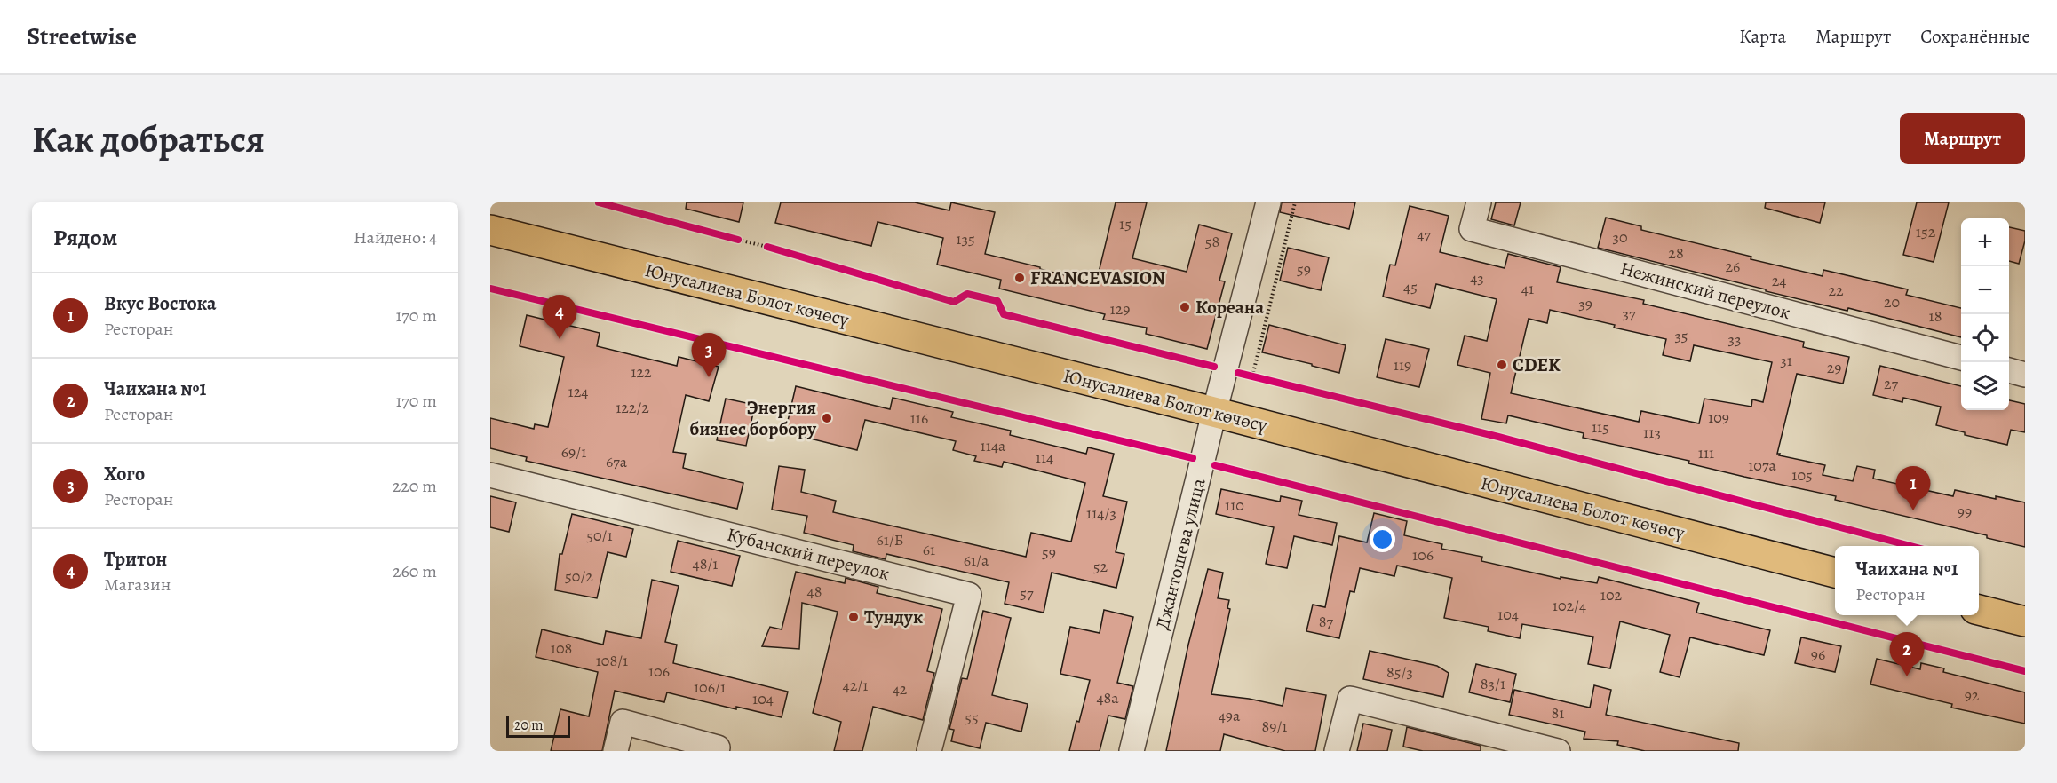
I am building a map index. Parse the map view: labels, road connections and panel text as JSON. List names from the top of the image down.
{
  "streets": {
    "main road": ["Юнусалиева Болот көчөсү"],
    "street": ["Нежинский переулок", "Кубанский переулок", "Джантошева улица"]
  },
  "crossings": [
    ["Юнусалиева Болот көчөсү", "Джантошева улица"]
  ],
  "places": [
    "FRANCEVASION",
    "Кореана",
    "CDEK",
    "Энергия бизнес борбору",
    "Тундук"
  ],
  "house_numbers": [
    "15",
    "152",
    "47",
    "30",
    "135",
    "58",
    "28",
    "26",
    "59",
    "43",
    "24",
    "45",
    "41",
    "22",
    "20",
    "39",
    "129",
    "37",
    "18",
    "35",
    "33",
    "31",
    "119",
    "29",
    "122",
    "27",
    "124",
    "122/2",
    "109",
    "116",
    "115",
    "113",
    "114а",
    "69/1",
    "111",
    "114",
    "67а",
    "107а",
    "105",
    "110",
    "99",
    "114/3",
    "50/1",
    "61/Б",
    "61",
    "59",
    "106",
    "61/а",
    "48/1",
    "52",
    "50/2",
    "48",
    "57",
    "102",
    "102/4",
    "104",
    "87",
    "108",
    "96",
    "108/1",
    "106",
    "85/3",
    "83/1",
    "42/1",
    "106/1",
    "42",
    "92",
    "48а",
    "104",
    "81",
    "49а",
    "55",
    "89/1"
  ],
  "scale_bar": "20 m",
  "page": {
    "header": "Streetwise",
    "nav": ["Карта", "Маршрут", "Сохранённые"],
    "buttons": "Маршрут",
    "title": "Как добраться",
    "heading": ["Рядом", "Найдено: 4"],
    "map_buttons": ["+", "−"],
    "list": [
      {
        "mark": "1",
        "name": "Вкус Востока",
        "note": "Ресторан",
        "value": "170 m"
      },
      {
        "mark": "2",
        "name": "Чаихана №1",
        "note": "Ресторан",
        "value": "170 m"
      },
      {
        "mark": "3",
        "name": "Хого",
        "note": "Ресторан",
        "value": "220 m"
      },
      {
        "mark": "4",
        "name": "Тритон",
        "note": "Магазин",
        "value": "260 m"
      }
    ],
    "pins": [
      "4",
      "3",
      "1",
      "2"
    ],
    "popup": ["Чаихана №1", "Ресторан"],
    "scale": "20 m"
  }
}
